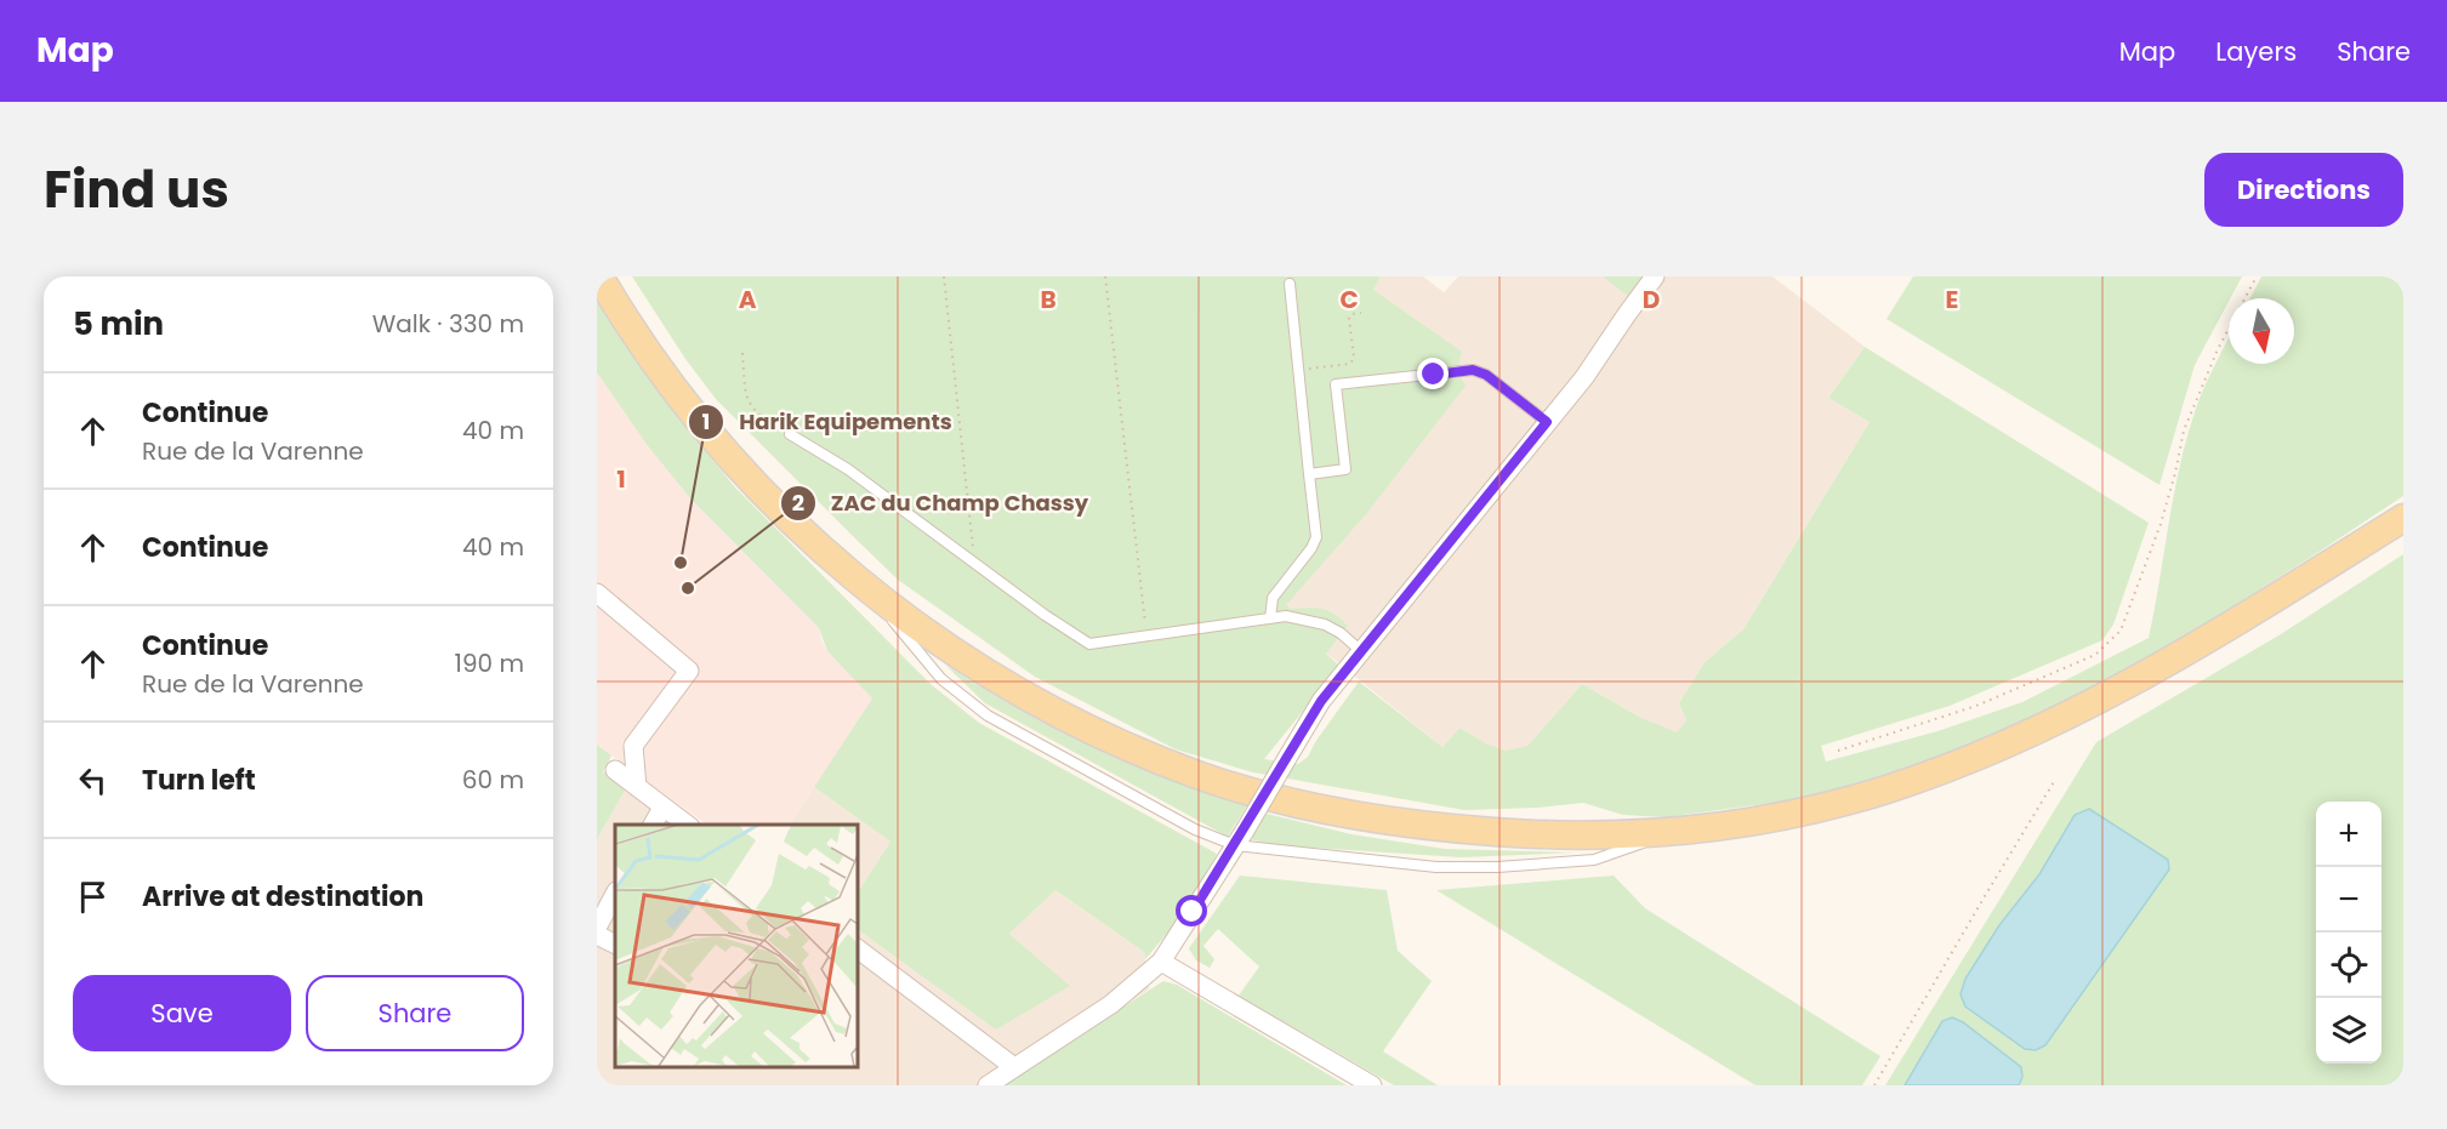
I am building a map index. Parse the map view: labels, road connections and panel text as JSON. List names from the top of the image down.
{
  "places": ["Harik Equipements", "ZAC du Champ Chassy"],
  "north": "bottom",
  "page": {
    "header": "Map",
    "nav": ["Map", "Layers", "Share"],
    "title": "Find us",
    "buttons": [
      "Directions",
      ["Save", "Share"]
    ],
    "heading": ["5 min", "Walk · 330 m"],
    "list": [
      ["Continue", "Rue de la Varenne", "40 m"],
      ["Continue", "40 m"],
      ["Continue", "Rue de la Varenne", "190 m"],
      ["Turn left", "60 m"],
      "Arrive at destination"
    ],
    "map_buttons": ["+", "−"]
  },
  "grid": {
    "columns": [
      "A",
      "B",
      "C",
      "D",
      "E"
    ],
    "rows": ["1"]
  }
}
